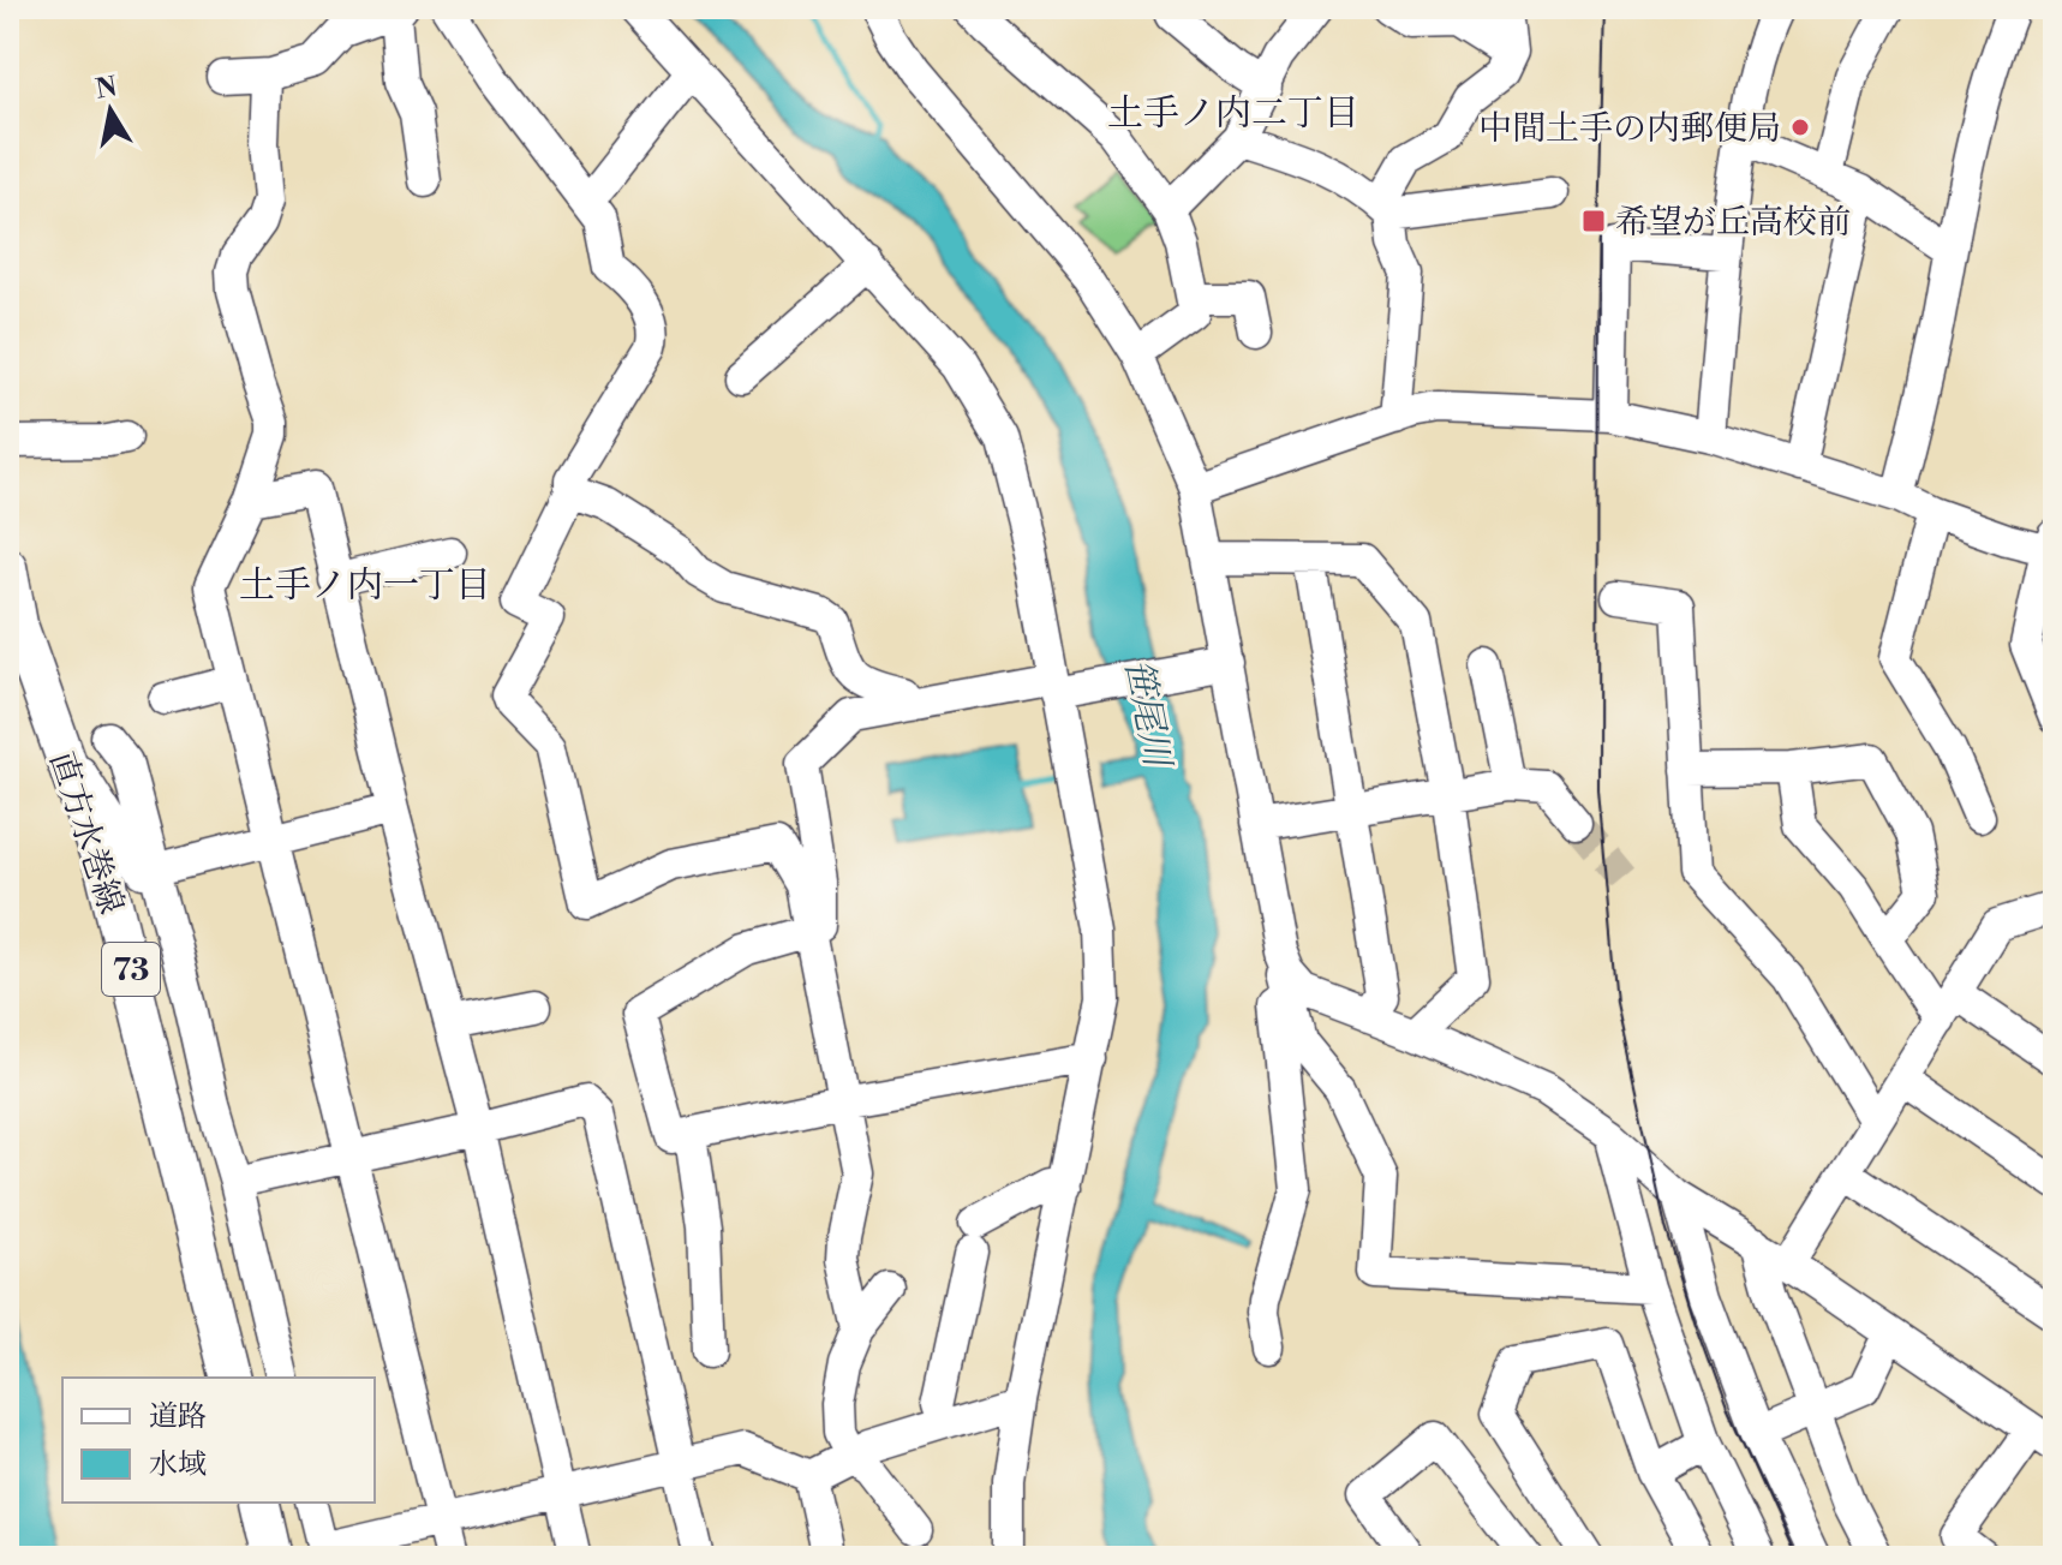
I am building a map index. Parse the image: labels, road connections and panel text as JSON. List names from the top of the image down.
{
  "streets": {
    "main road": ["直方水巻線", "73"]
  },
  "districts": ["土手ノ内二丁目", "土手ノ内一丁目"],
  "water": ["笹尾川"],
  "places": {
    "other": ["中間土手の内郵便局"],
    "transit": ["希望が丘高校前"]
  },
  "legend": ["道路", "水域"],
  "north": "top"
}
